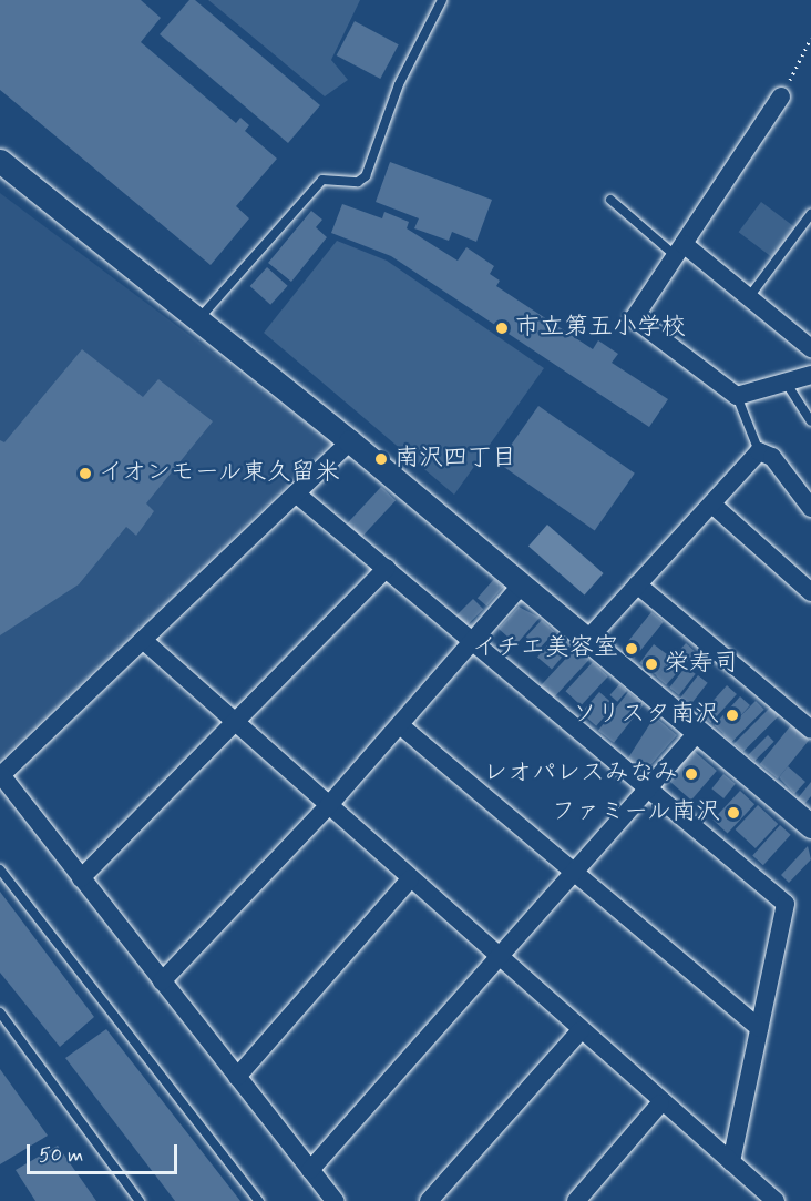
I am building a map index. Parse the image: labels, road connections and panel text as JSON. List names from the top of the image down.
{
  "places": [
    "市立第五小学校",
    "南沢四丁目",
    "イオンモール東久留米",
    "イチエ美容室",
    "栄寿司",
    "ソリスタ南沢",
    "レオパレスみなみ",
    "ファミール南沢"
  ],
  "scale_bar": "50 m"
}
